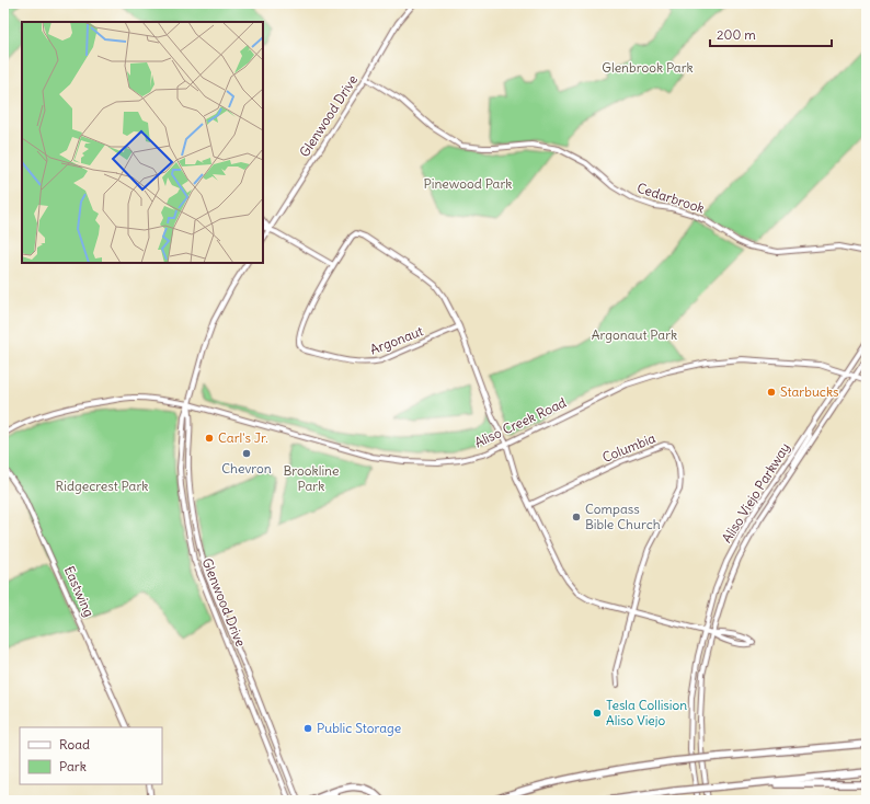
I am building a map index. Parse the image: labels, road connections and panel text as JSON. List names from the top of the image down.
{
  "streets": {
    "main road": [
      "Glenwood Drive",
      "Cedarbrook",
      "Argonaut",
      "Aliso Creek Road",
      "Columbia",
      "Aliso Viejo Parkway",
      "Eastwing"
    ]
  },
  "crossings": [
    ["Glenwood Drive", "Cedarbrook"],
    ["Glenwood Drive", "Aliso Creek Road"],
    ["Argonaut", "Aliso Creek Road"],
    ["Aliso Creek Road", "Aliso Viejo Parkway"]
  ],
  "parks": [
    "Glenbrook Park",
    "Pinewood Park",
    "Argonaut Park",
    "Brookline Park",
    "Ridgecrest Park"
  ],
  "places": [
    "Starbucks",
    "Carl's Jr.",
    "Chevron",
    "Compass Bible Church",
    "Tesla Collision Aliso Viejo",
    "Public Storage"
  ],
  "legend": ["Road", "Park"],
  "scale_bar": "200 m"
}
